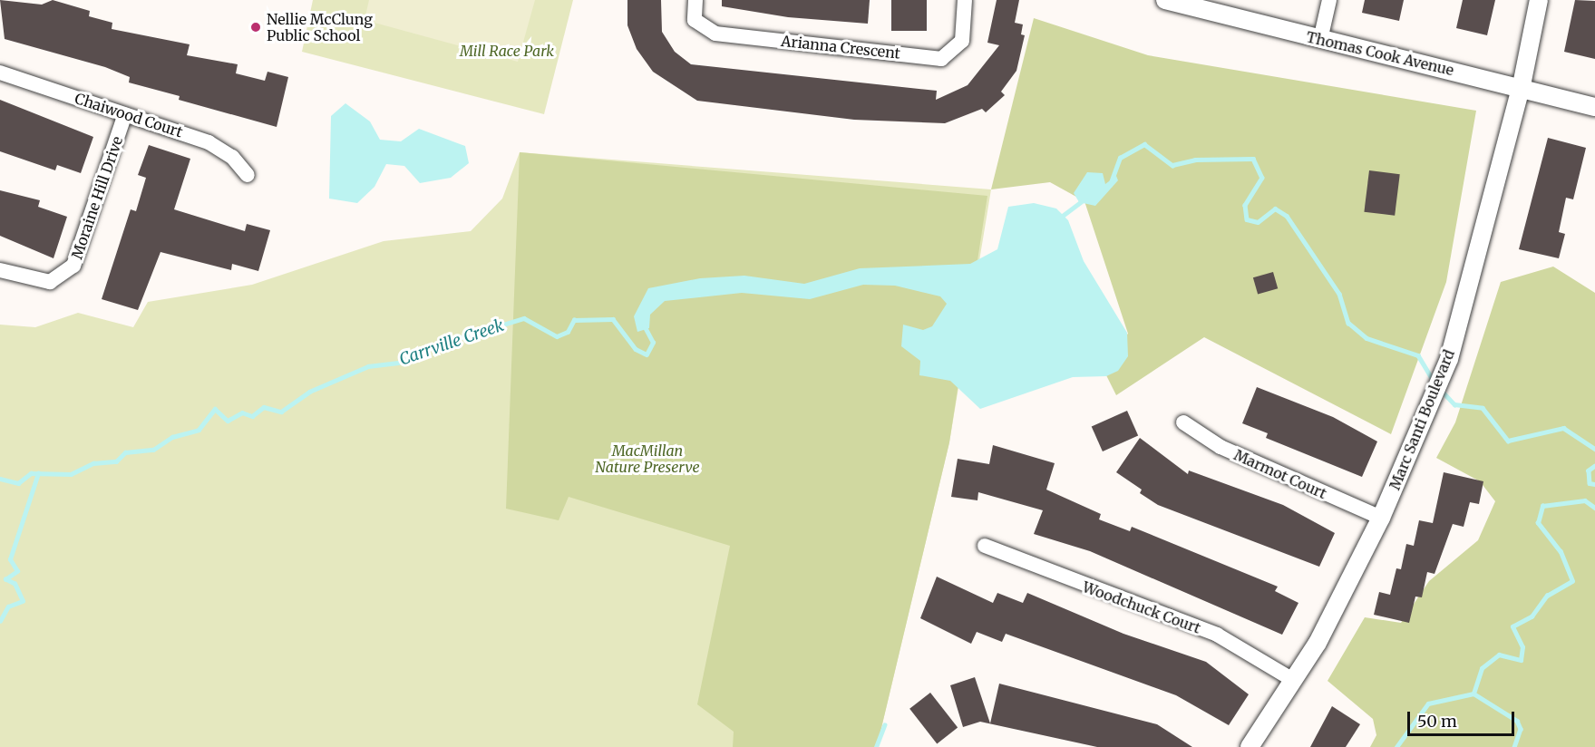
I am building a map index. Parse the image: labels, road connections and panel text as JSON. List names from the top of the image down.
{
  "streets": {
    "street": [
      "Arianna Crescent",
      "Thomas Cook Avenue",
      "Chaiwood Court",
      "Moraine Hill Drive",
      "Marc Santi Boulevard",
      "Marmot Court",
      "Woodchuck Court"
    ]
  },
  "crossings": [
    ["Thomas Cook Avenue", "Marc Santi Boulevard"],
    ["Chaiwood Court", "Moraine Hill Drive"],
    ["Marc Santi Boulevard", "Marmot Court"],
    ["Marc Santi Boulevard", "Woodchuck Court"]
  ],
  "water": ["Carrville Creek"],
  "parks": ["Mill Race Park", "MacMillan Nature Preserve"],
  "places": ["Nellie McClung Public School"],
  "scale_bar": "50 m"
}
